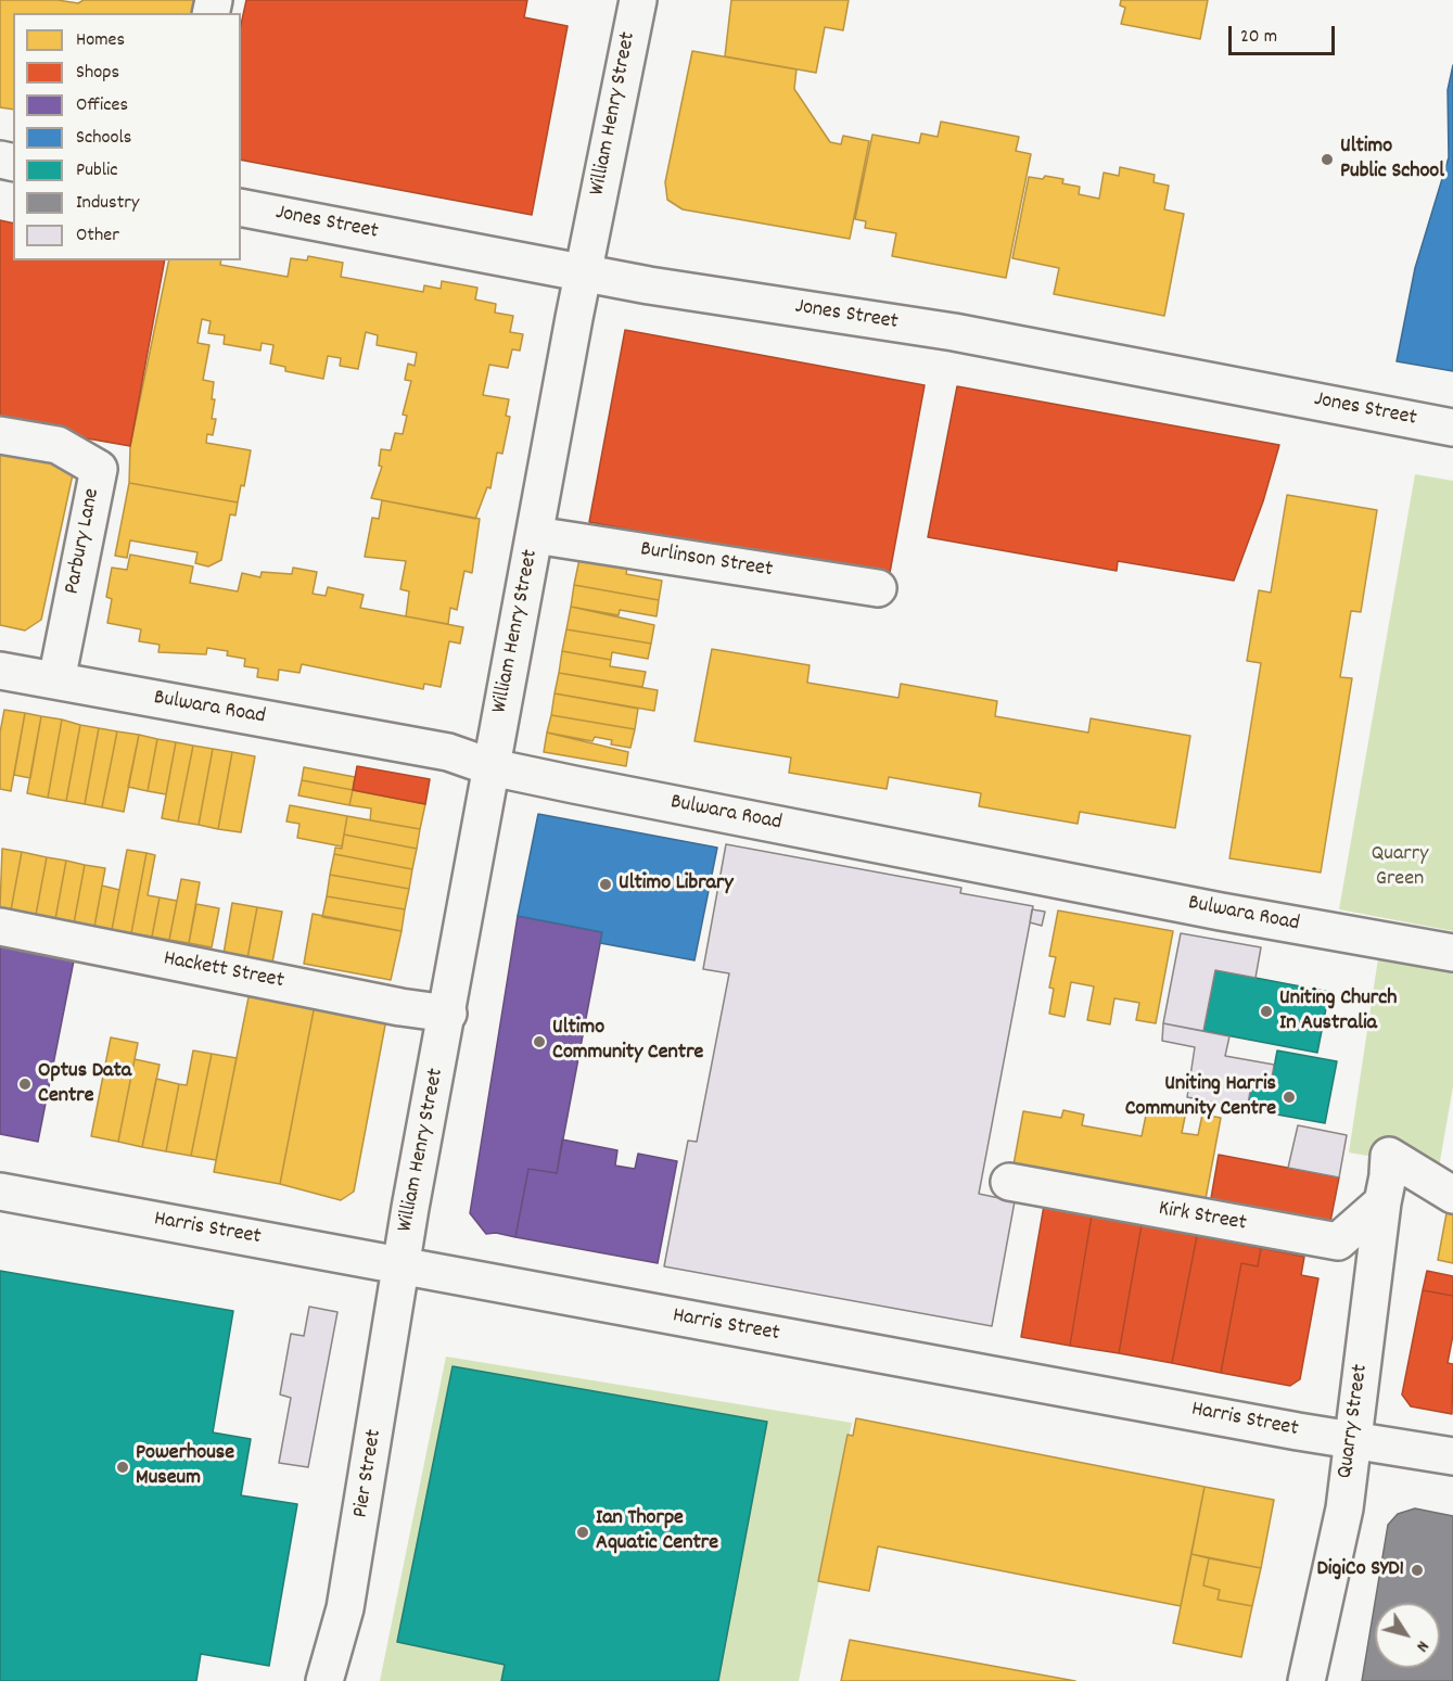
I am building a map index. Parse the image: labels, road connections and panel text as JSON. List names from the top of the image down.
{
  "streets": {
    "street": [
      "William Henry Street",
      "Jones Street",
      "Parbury Lane",
      "Burlinson Street",
      "Bulwara Road",
      "Hackett Street",
      "Kirk Street",
      "Harris Street",
      "Quarry Street",
      "Pier Street"
    ]
  },
  "crossings": [
    ["William Henry Street", "Jones Street"],
    ["William Henry Street", "Burlinson Street"],
    ["William Henry Street", "Bulwara Road"],
    ["William Henry Street", "Hackett Street"],
    ["William Henry Street", "Harris Street"],
    ["William Henry Street", "Pier Street"],
    ["Parbury Lane", "Bulwara Road"],
    ["Kirk Street", "Quarry Street"],
    ["Harris Street", "Quarry Street"],
    ["Harris Street", "Pier Street"]
  ],
  "parks": ["Quarry Green"],
  "places": [
    "Ultimo Public School",
    "Ultimo Library",
    "Uniting Church In Australia",
    "Ultimo Community Centre",
    "Optus Data Centre",
    "Uniting Harris Community Centre",
    "Powerhouse Museum",
    "Ian Thorpe Aquatic Centre",
    "DigiCo SYD1"
  ],
  "legend": [
    "Homes",
    "Shops",
    "Offices",
    "Schools",
    "Public",
    "Industry",
    "Other"
  ],
  "scale_bar": "20 m",
  "north": "bottom right"
}
